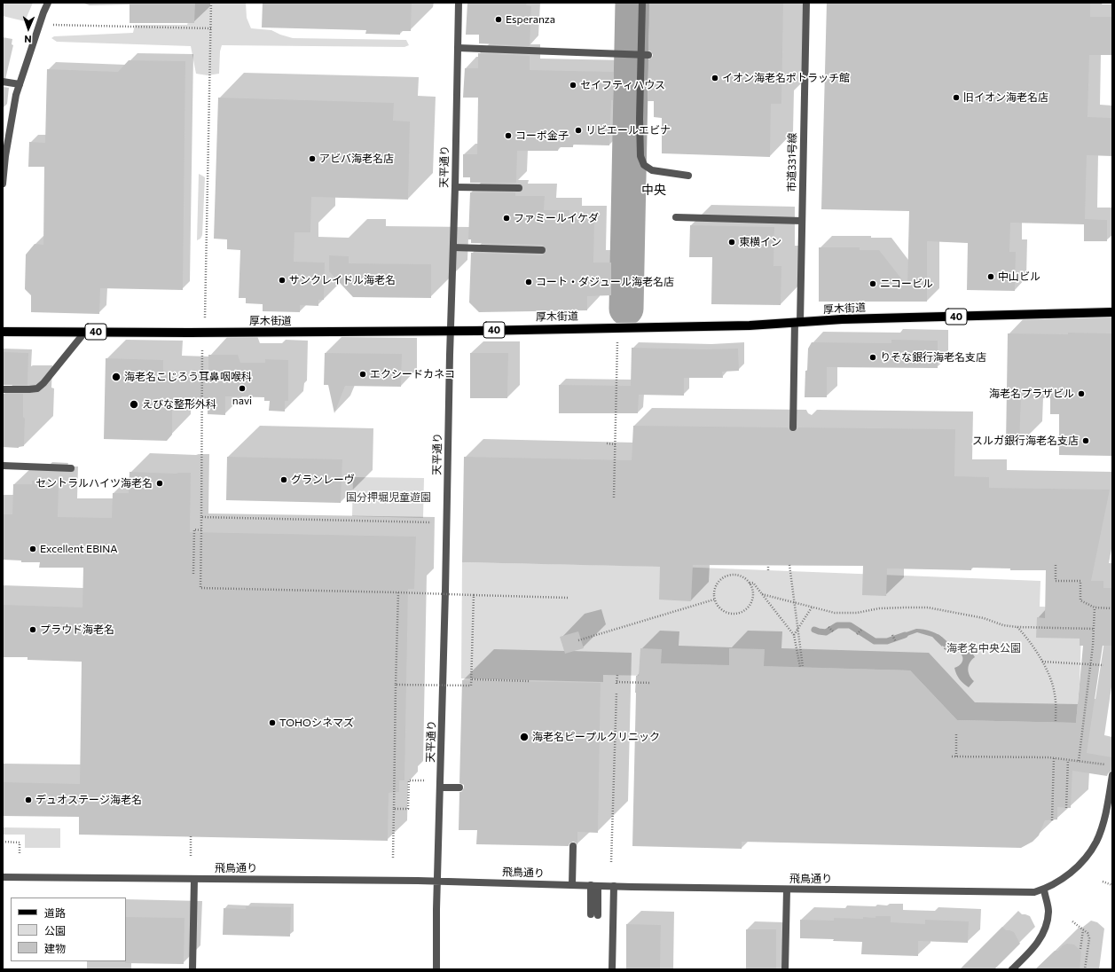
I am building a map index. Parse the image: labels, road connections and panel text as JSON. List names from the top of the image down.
{
  "streets": {
    "main road": ["厚木街道", "40"],
    "street": ["市道331号線", "天平通り", "飛鳥通り"]
  },
  "crossings": [
    ["市道331号線", "厚木街道"],
    ["天平通り", "厚木街道"],
    ["天平通り", "飛鳥通り"]
  ],
  "districts": ["中央"],
  "parks": ["国分押堀児童遊園", "海老名中央公園"],
  "places": [
    "Esperanza",
    "イオン海老名ポトラッチ館",
    "セイフティハウス",
    "旧イオン海老名店",
    "リビエールエビナ",
    "コーポ金子",
    "アビバ海老名店",
    "ファミールイケダ",
    "東横イン",
    "中山ビル",
    "サンクレイドル海老名",
    "コート・ダジュール海老名店",
    "ニコービル",
    "りそな銀行海老名支店",
    "エクシードカネコ",
    "海老名こじろう耳鼻咽喉科",
    "navi",
    "海老名プラザビル",
    "えびな整形外科",
    "スルガ銀行海老名支店",
    "グランレーヴ",
    "セントラルハイツ海老名",
    "Excellent EBINA",
    "プラウド海老名",
    "TOHOシネマズ",
    "海老名ピープルクリニック",
    "デュオステージ海老名"
  ],
  "legend": ["道路", "公園", "建物"],
  "north": "bottom"
}
